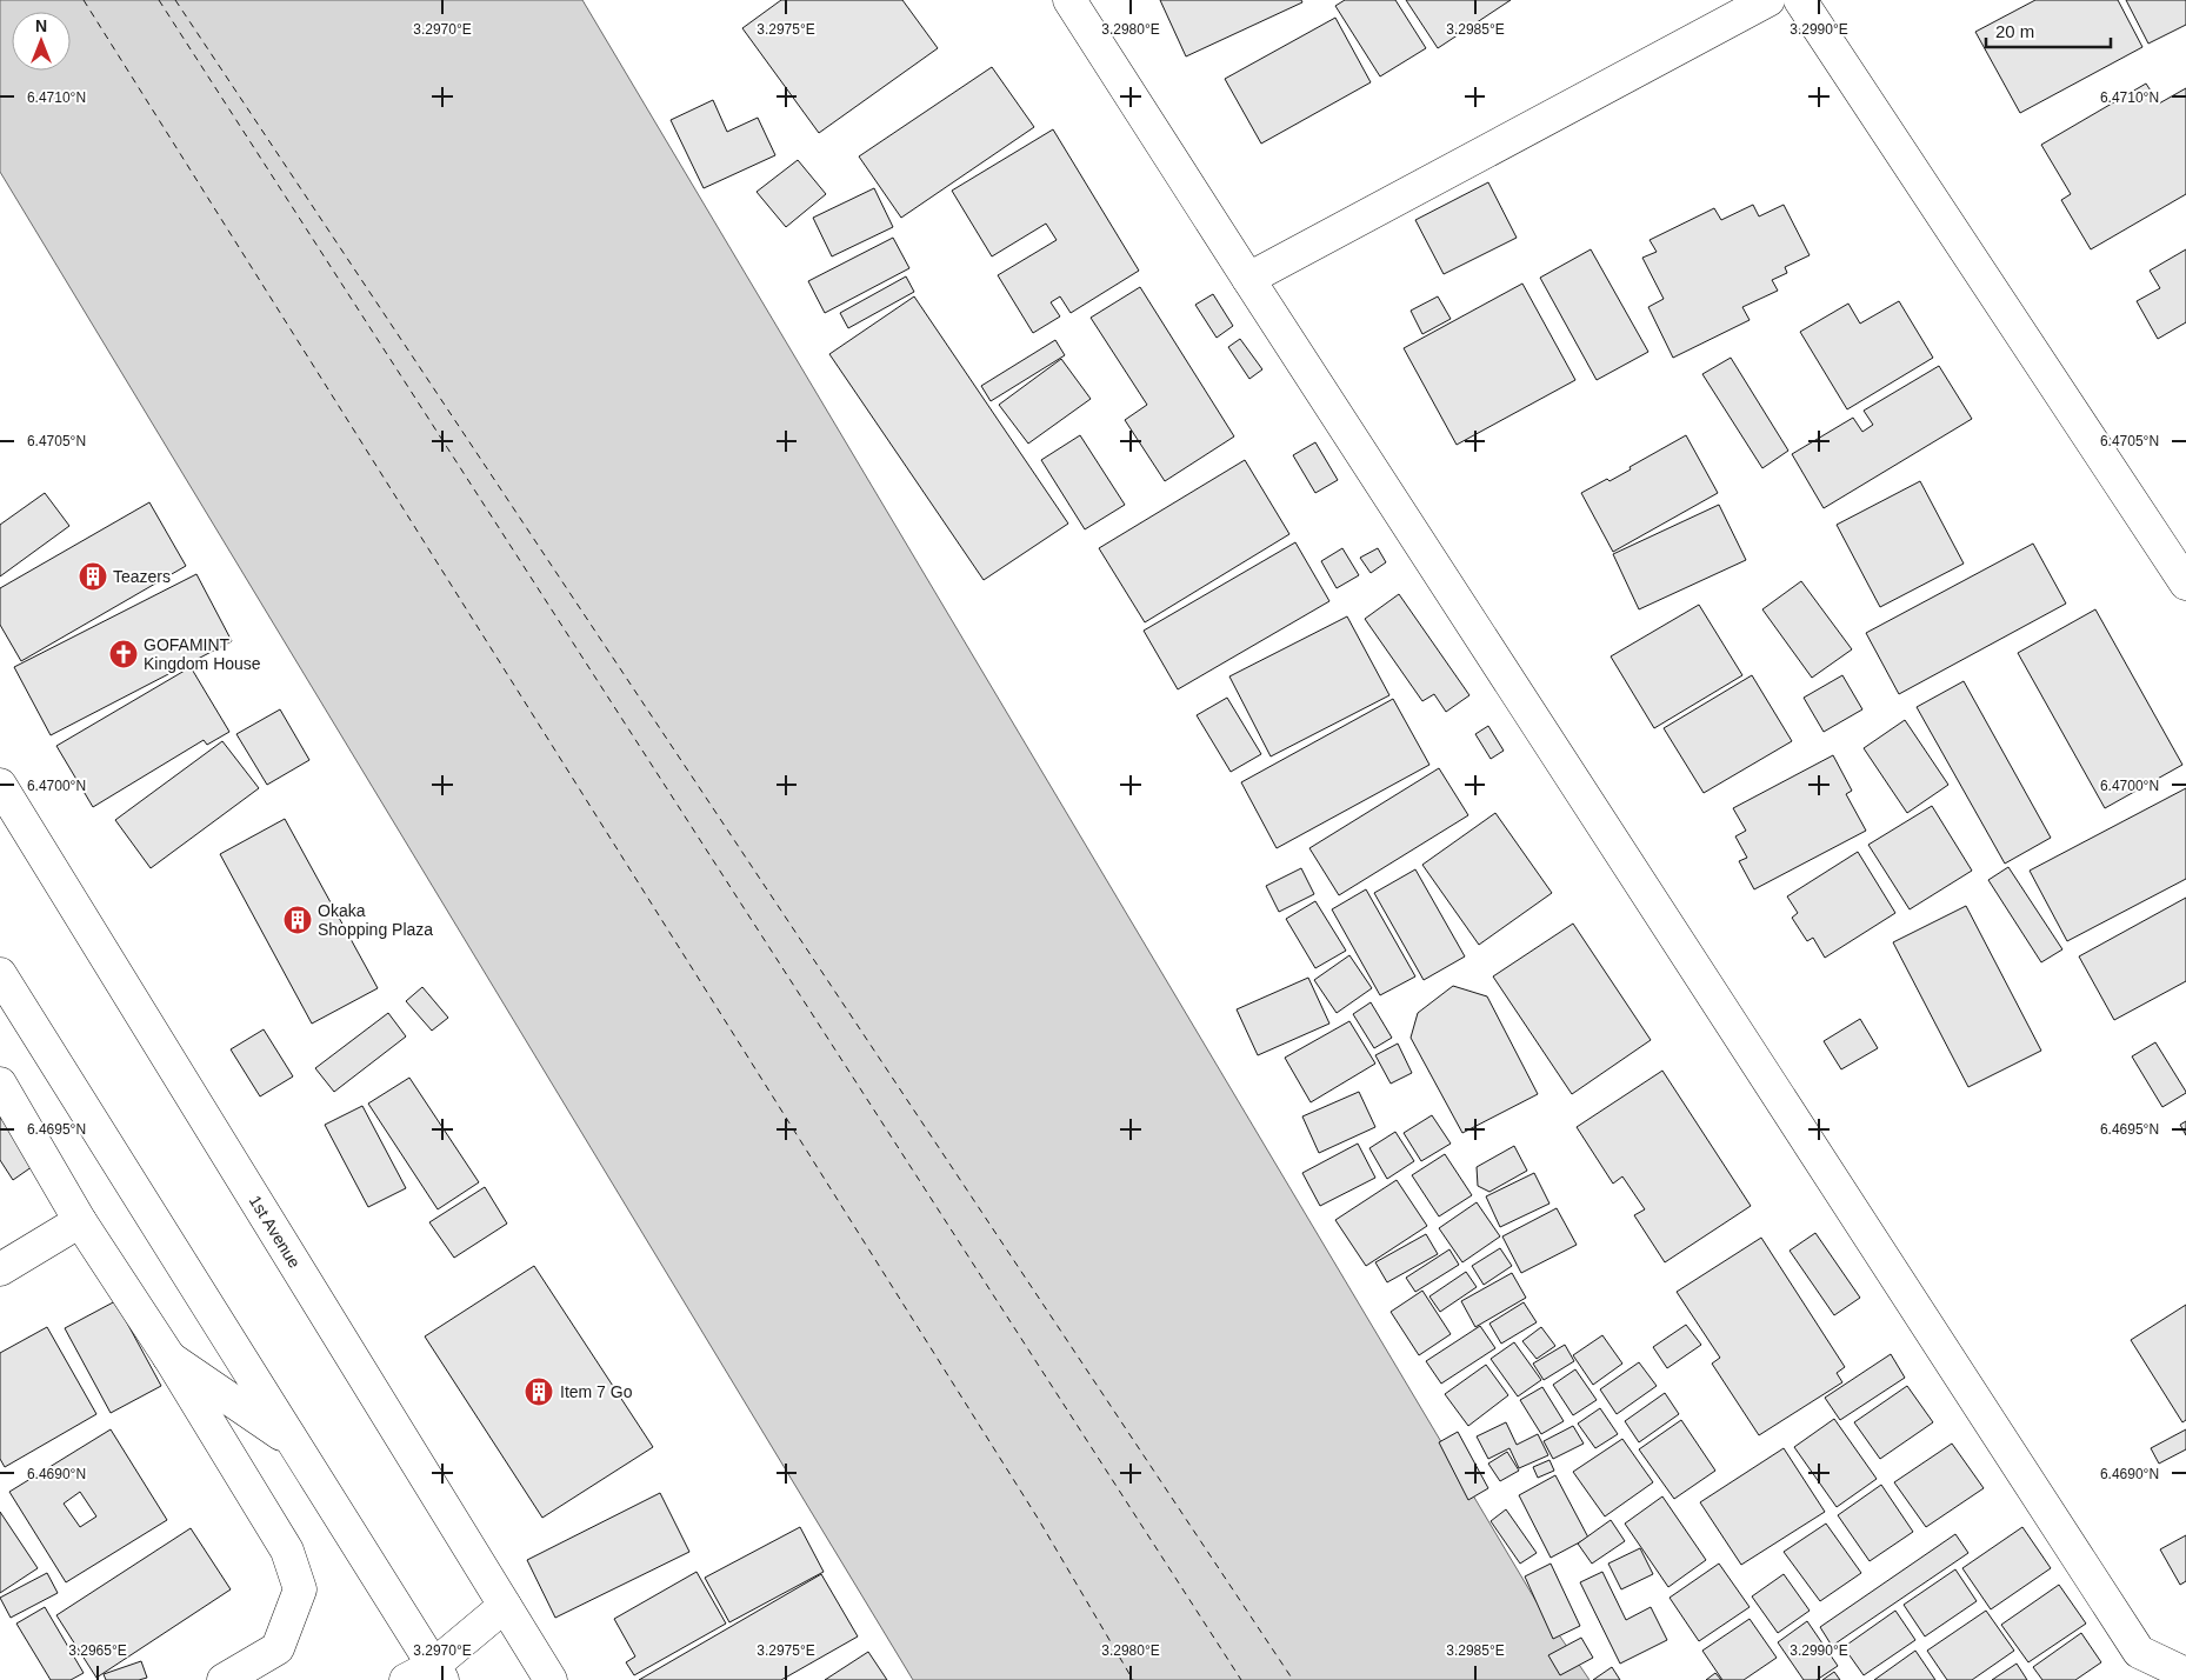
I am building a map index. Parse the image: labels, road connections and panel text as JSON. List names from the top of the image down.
{
  "streets": {
    "street": ["1st Avenue"]
  },
  "places": {
    "building": ["Teazers", "Okaka Shopping Plaza", "Item 7 Go"],
    "church": ["GOFAMINT Kingdom House"]
  },
  "scale_bar": "20 m",
  "north": "top",
  "coordinates": [
    "3.2970°E",
    "3.2975°E",
    "3.2980°E",
    "3.2985°E",
    "3.2990°E",
    "6.4710°N",
    "6.4705°N",
    "6.4700°N",
    "6.4695°N",
    "6.4690°N",
    "3.2965°E"
  ]
}
